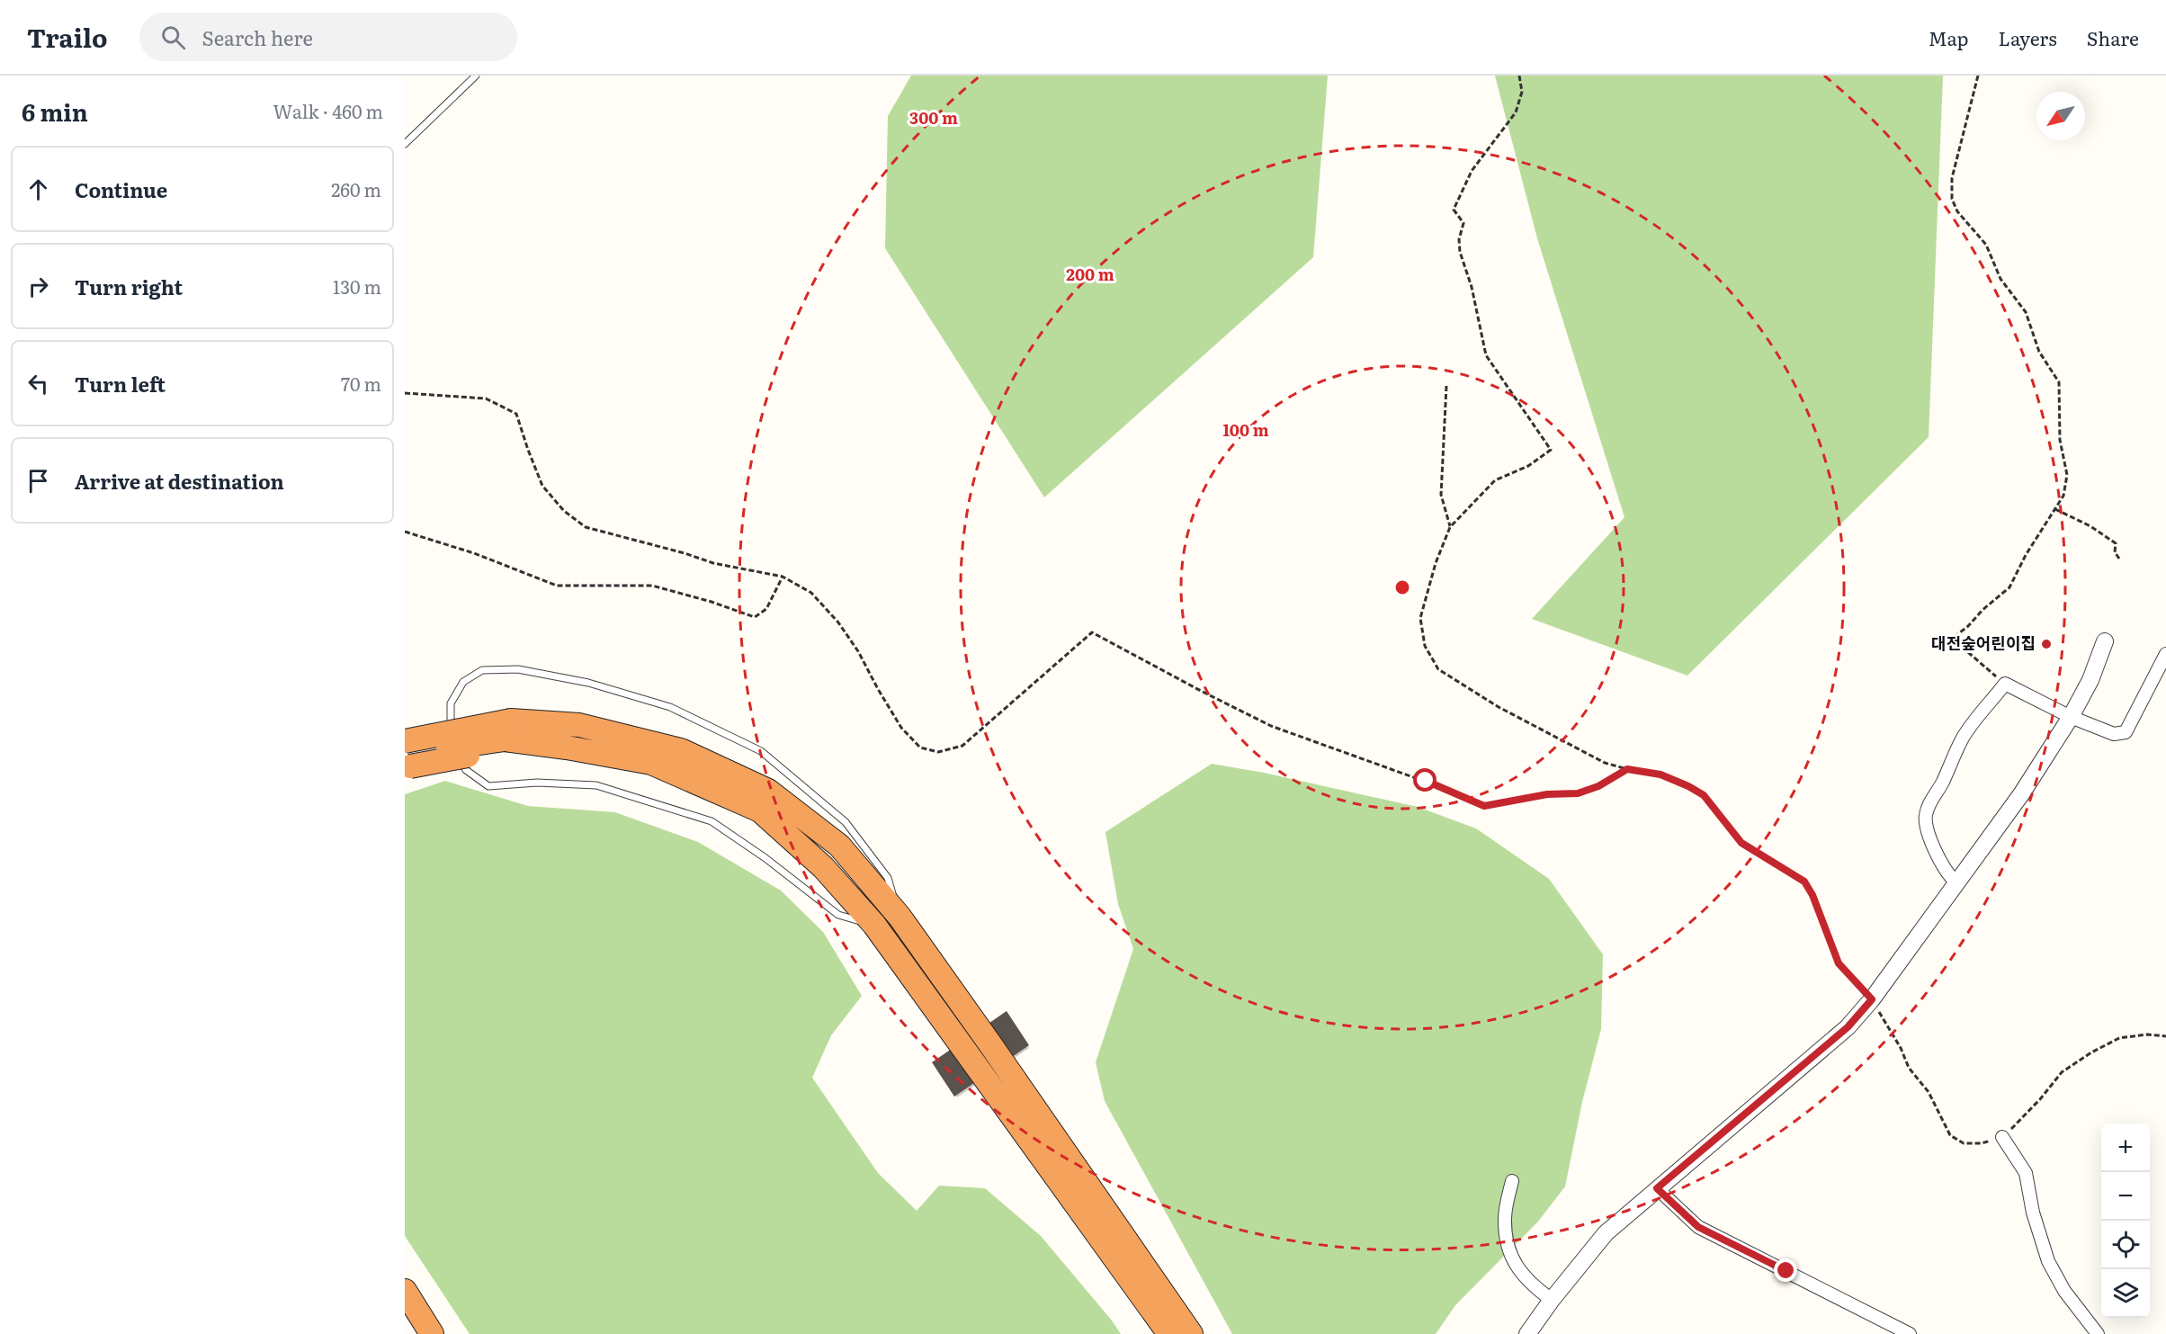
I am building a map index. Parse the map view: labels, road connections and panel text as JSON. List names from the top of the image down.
{
  "places": ["대전숲어린이집"],
  "north": "bottom left",
  "page": {
    "header": "Trailo",
    "search": "Search here",
    "nav": ["Map", "Layers", "Share"],
    "heading": ["6 min", "Walk · 460 m"],
    "list": [
      ["Continue", "260 m"],
      ["Turn right", "130 m"],
      ["Turn left", "70 m"],
      "Arrive at destination"
    ],
    "map_buttons": ["+", "−"]
  },
  "rings": ["300 m", "200 m", "100 m"]
}
